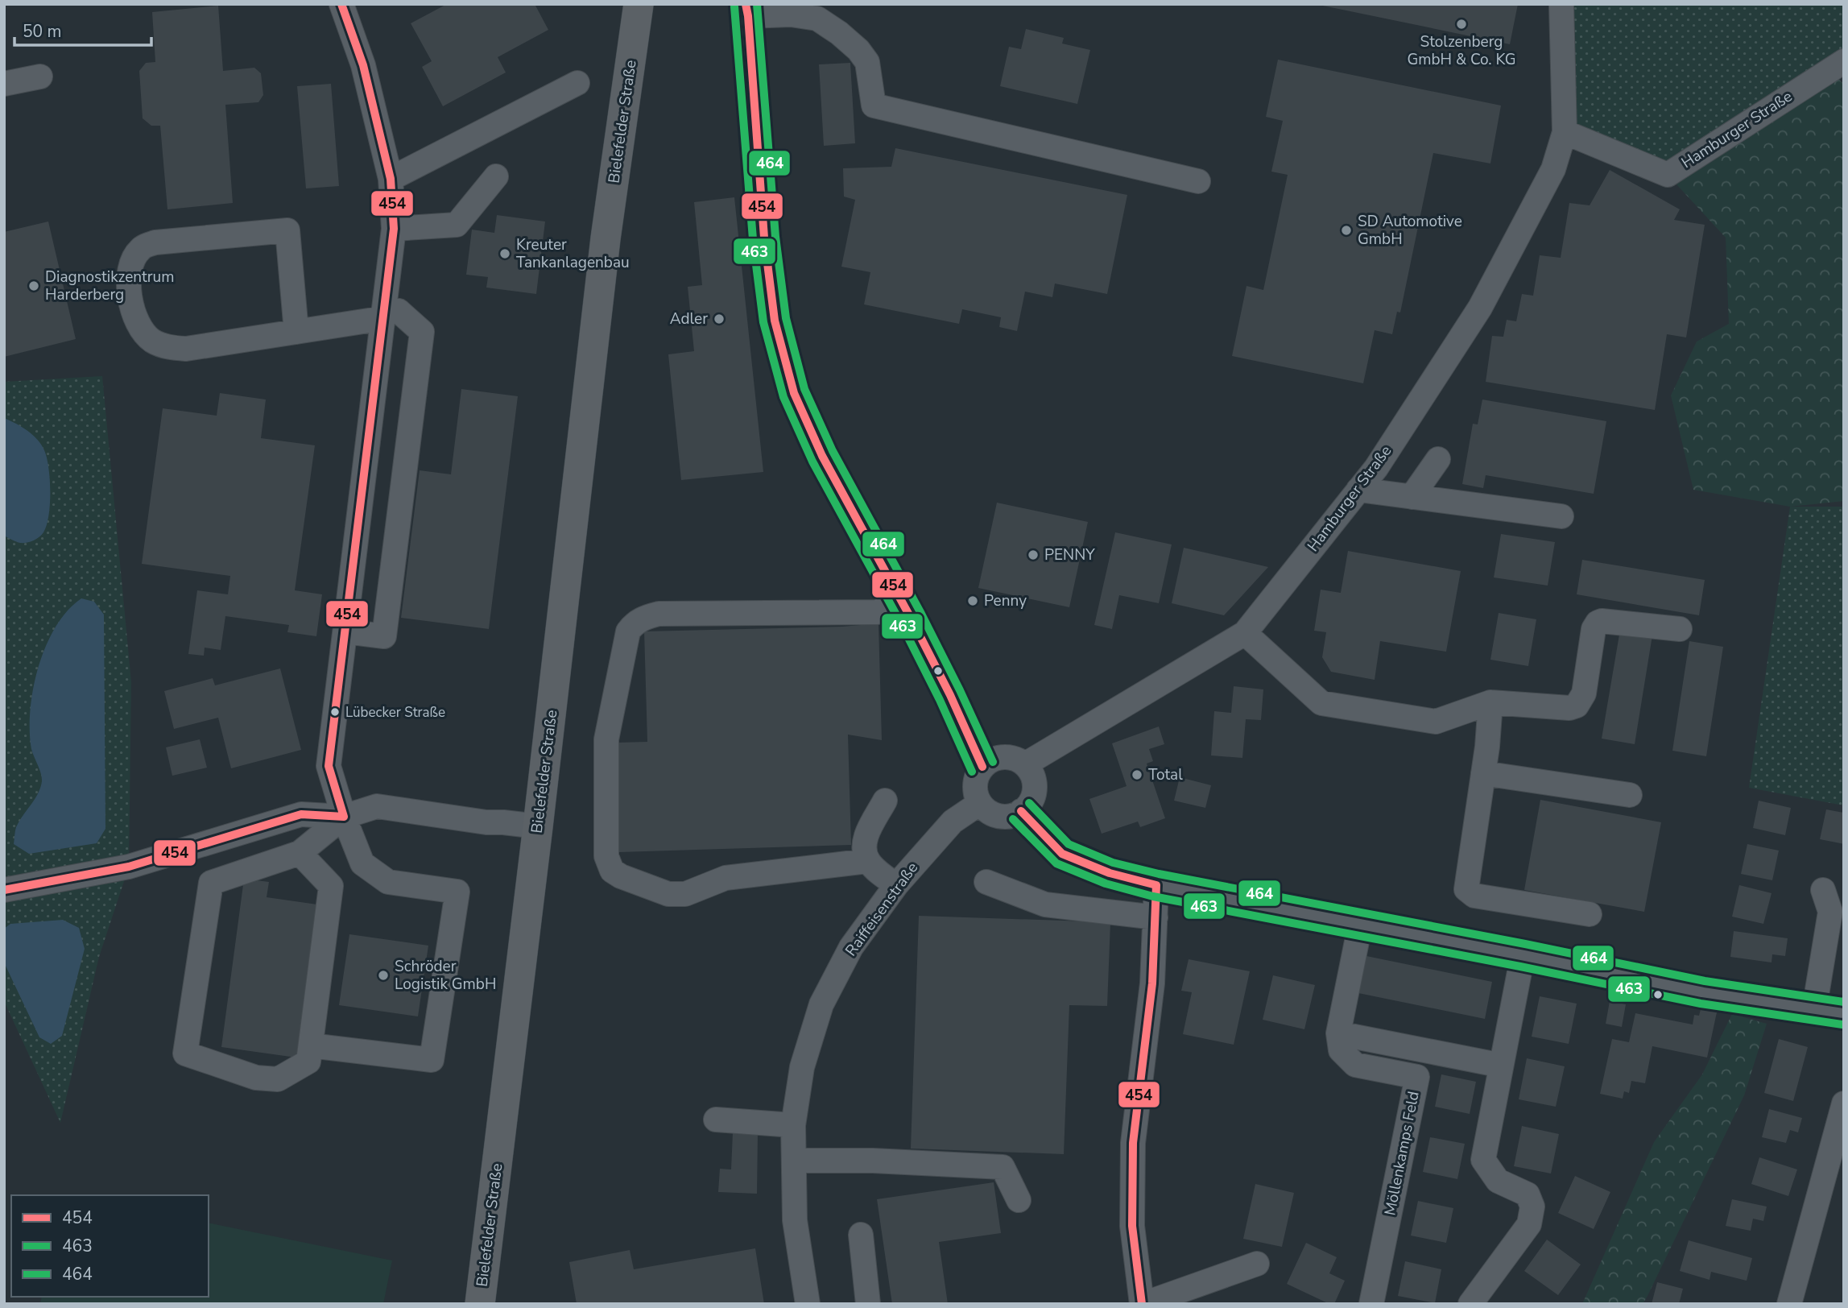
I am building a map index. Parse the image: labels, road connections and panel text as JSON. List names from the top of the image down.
{
  "streets": {
    "main road": ["Bielefelder Straße"],
    "street": ["Hamburger Straße", "Raiffeisenstraße", "Möllenkamps Feld"]
  },
  "crossings": [
    ["Hamburger Straße", "Raiffeisenstraße"]
  ],
  "places": [
    "Stolzenberg GmbH & Co. KG",
    "SD Automotive GmbH",
    "Kreuter Tankanlagenbau",
    "Diagnostikzentrum Harderberg",
    "Adler",
    "PENNY",
    "Penny",
    "Lübecker Straße",
    "Total",
    "Schröder Logistik GmbH"
  ],
  "lines": ["transit line 454", "transit line 464", "transit line 463"],
  "legend": ["454", "463", "464"],
  "scale_bar": "50 m"
}
